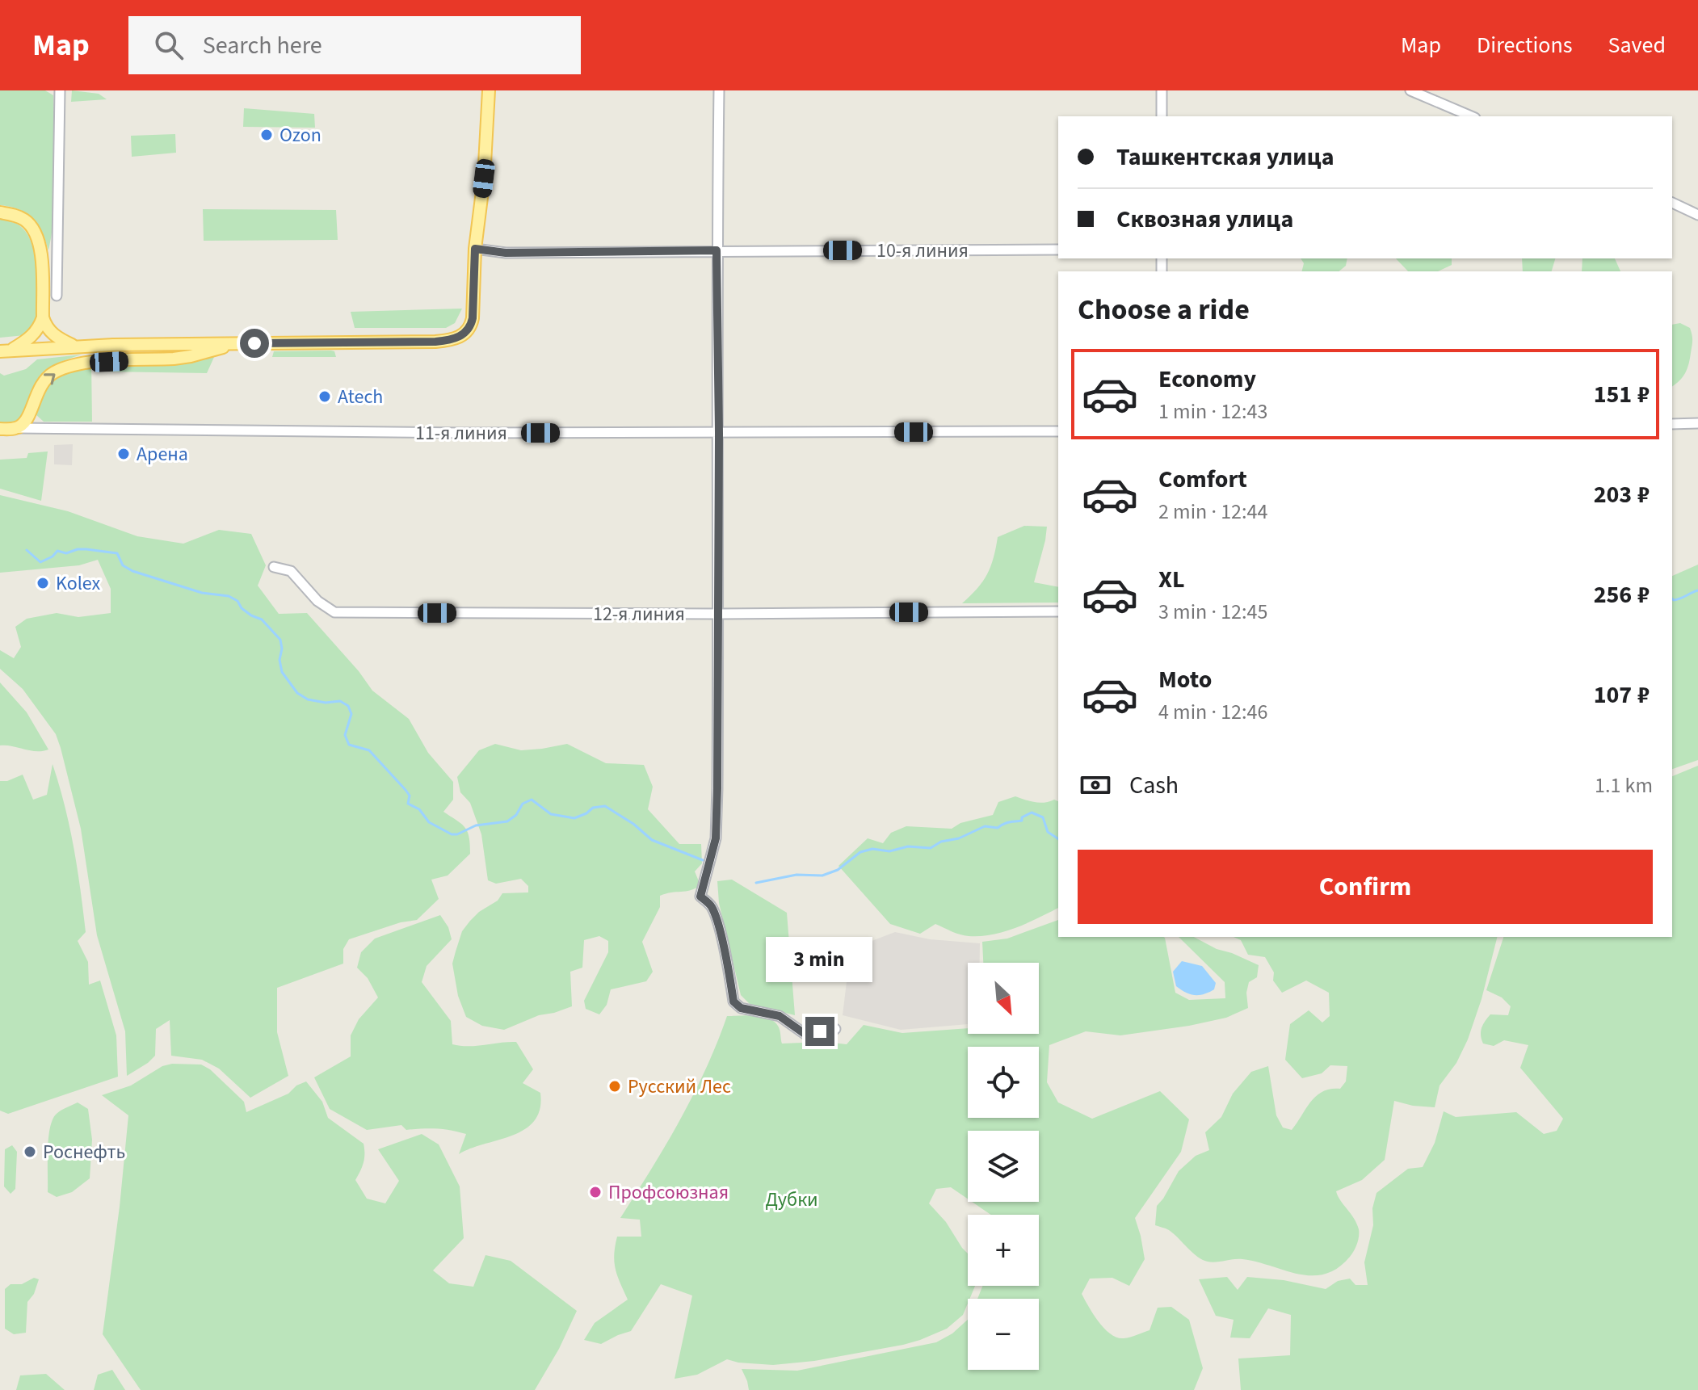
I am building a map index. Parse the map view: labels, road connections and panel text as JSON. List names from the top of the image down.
{
  "streets": {
    "street": ["10-я линия", "11-я линия", "12-я линия"]
  },
  "parks": ["Дубки"],
  "places": [
    "Ozon",
    "Atech",
    "Арена",
    "Kolex",
    "Русский Лес",
    "Роснефть",
    "Профсоюзная"
  ],
  "north": "bottom right",
  "page": {
    "header": "Map",
    "search": "Search here",
    "nav": ["Map", "Directions", "Saved"],
    "banner": ["Ташкентская улица", "Сквозная улица"],
    "heading": "Choose a ride",
    "list": [
      {
        "name": "Economy",
        "note": "1 min · 12:43",
        "value": "151 ₽"
      },
      {
        "name": "Comfort",
        "note": "2 min · 12:44",
        "value": "203 ₽"
      },
      {
        "name": "XL",
        "note": "3 min · 12:45",
        "value": "256 ₽"
      },
      {
        "name": "Moto",
        "note": "4 min · 12:46",
        "value": "107 ₽"
      }
    ],
    "pay": ["Cash", "1.1 km"],
    "buttons": "Confirm",
    "bubble": "3 min",
    "map_buttons": ["+", "−"]
  }
}
